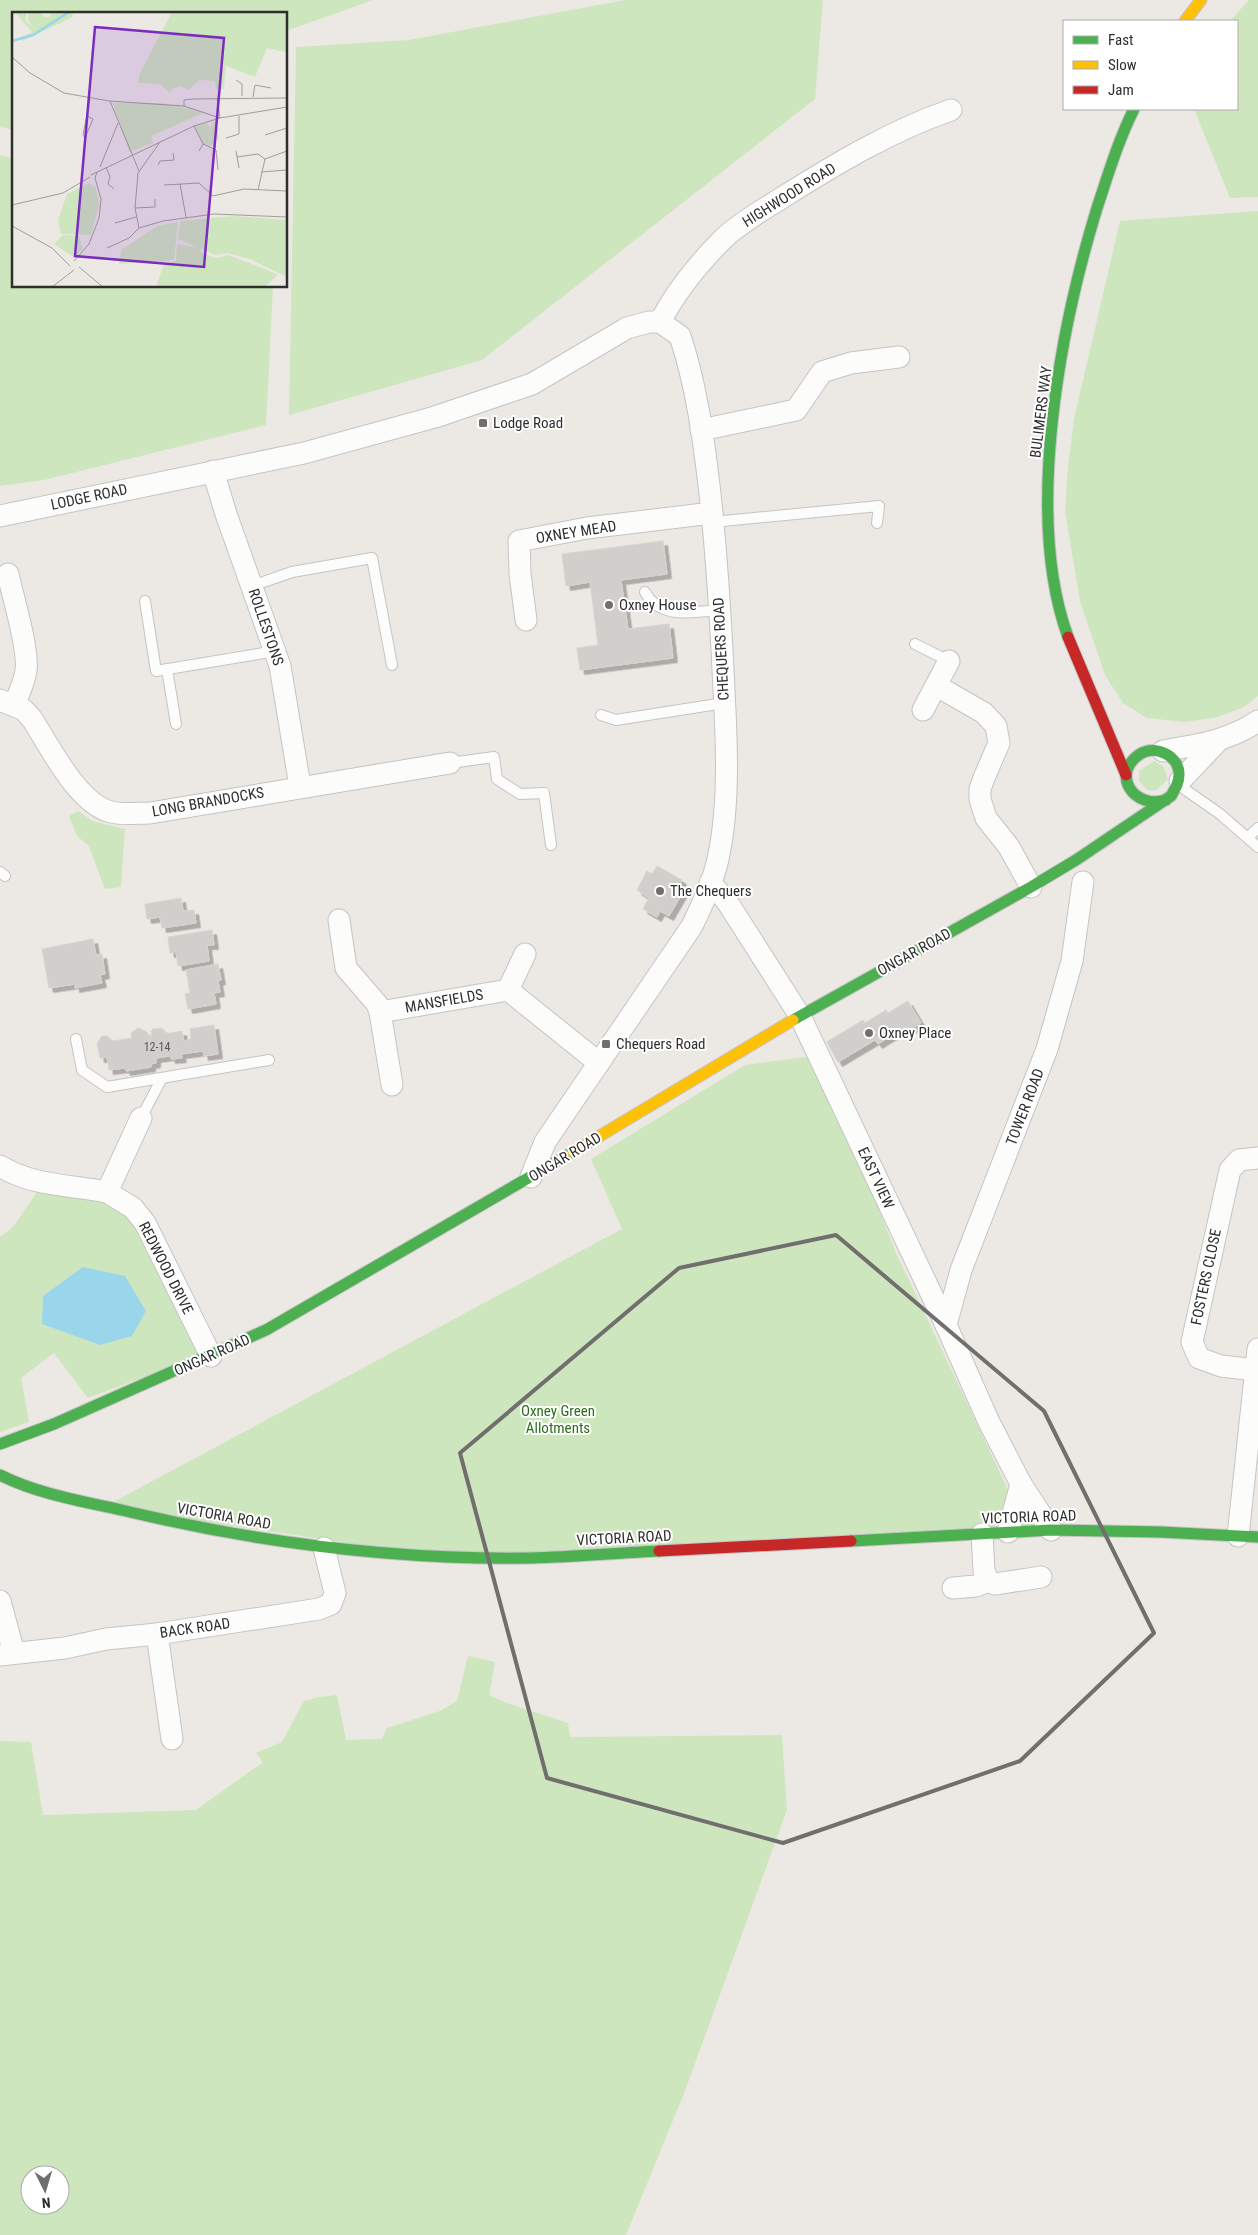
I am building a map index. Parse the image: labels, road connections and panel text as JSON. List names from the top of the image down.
{
  "streets": {
    "street": [
      "HIGHWOOD ROAD",
      "BULIMERS WAY",
      "LODGE ROAD",
      "OXNEY MEAD",
      "ROLLESTONS",
      "CHEQUERS ROAD",
      "LONG BRANDOCKS",
      "ONGAR ROAD",
      "MANSFIELDS",
      "TOWER ROAD",
      "EAST VIEW",
      "REDWOOD DRIVE",
      "FOSTERS CLOSE",
      "VICTORIA ROAD",
      "BACK ROAD"
    ]
  },
  "crossings": [
    ["HIGHWOOD ROAD", "LODGE ROAD"],
    ["HIGHWOOD ROAD", "CHEQUERS ROAD"],
    ["BULIMERS WAY", "ONGAR ROAD"],
    ["LODGE ROAD", "ROLLESTONS"],
    ["LODGE ROAD", "CHEQUERS ROAD"],
    ["OXNEY MEAD", "CHEQUERS ROAD"],
    ["ROLLESTONS", "LONG BRANDOCKS"],
    ["CHEQUERS ROAD", "ONGAR ROAD"],
    ["CHEQUERS ROAD", "EAST VIEW"],
    ["ONGAR ROAD", "EAST VIEW"],
    ["ONGAR ROAD", "REDWOOD DRIVE"],
    ["TOWER ROAD", "EAST VIEW"],
    ["EAST VIEW", "VICTORIA ROAD"],
    ["FOSTERS CLOSE", "VICTORIA ROAD"],
    ["VICTORIA ROAD", "BACK ROAD"]
  ],
  "parks": ["Oxney Green Allotments"],
  "places": {
    "transit": ["Lodge Road", "Chequers Road"],
    "other": ["Oxney House", "The Chequers", "Oxney Place"]
  },
  "house_numbers": ["12-14"],
  "legend": ["Fast", "Slow", "Jam"],
  "north": "bottom"
}
